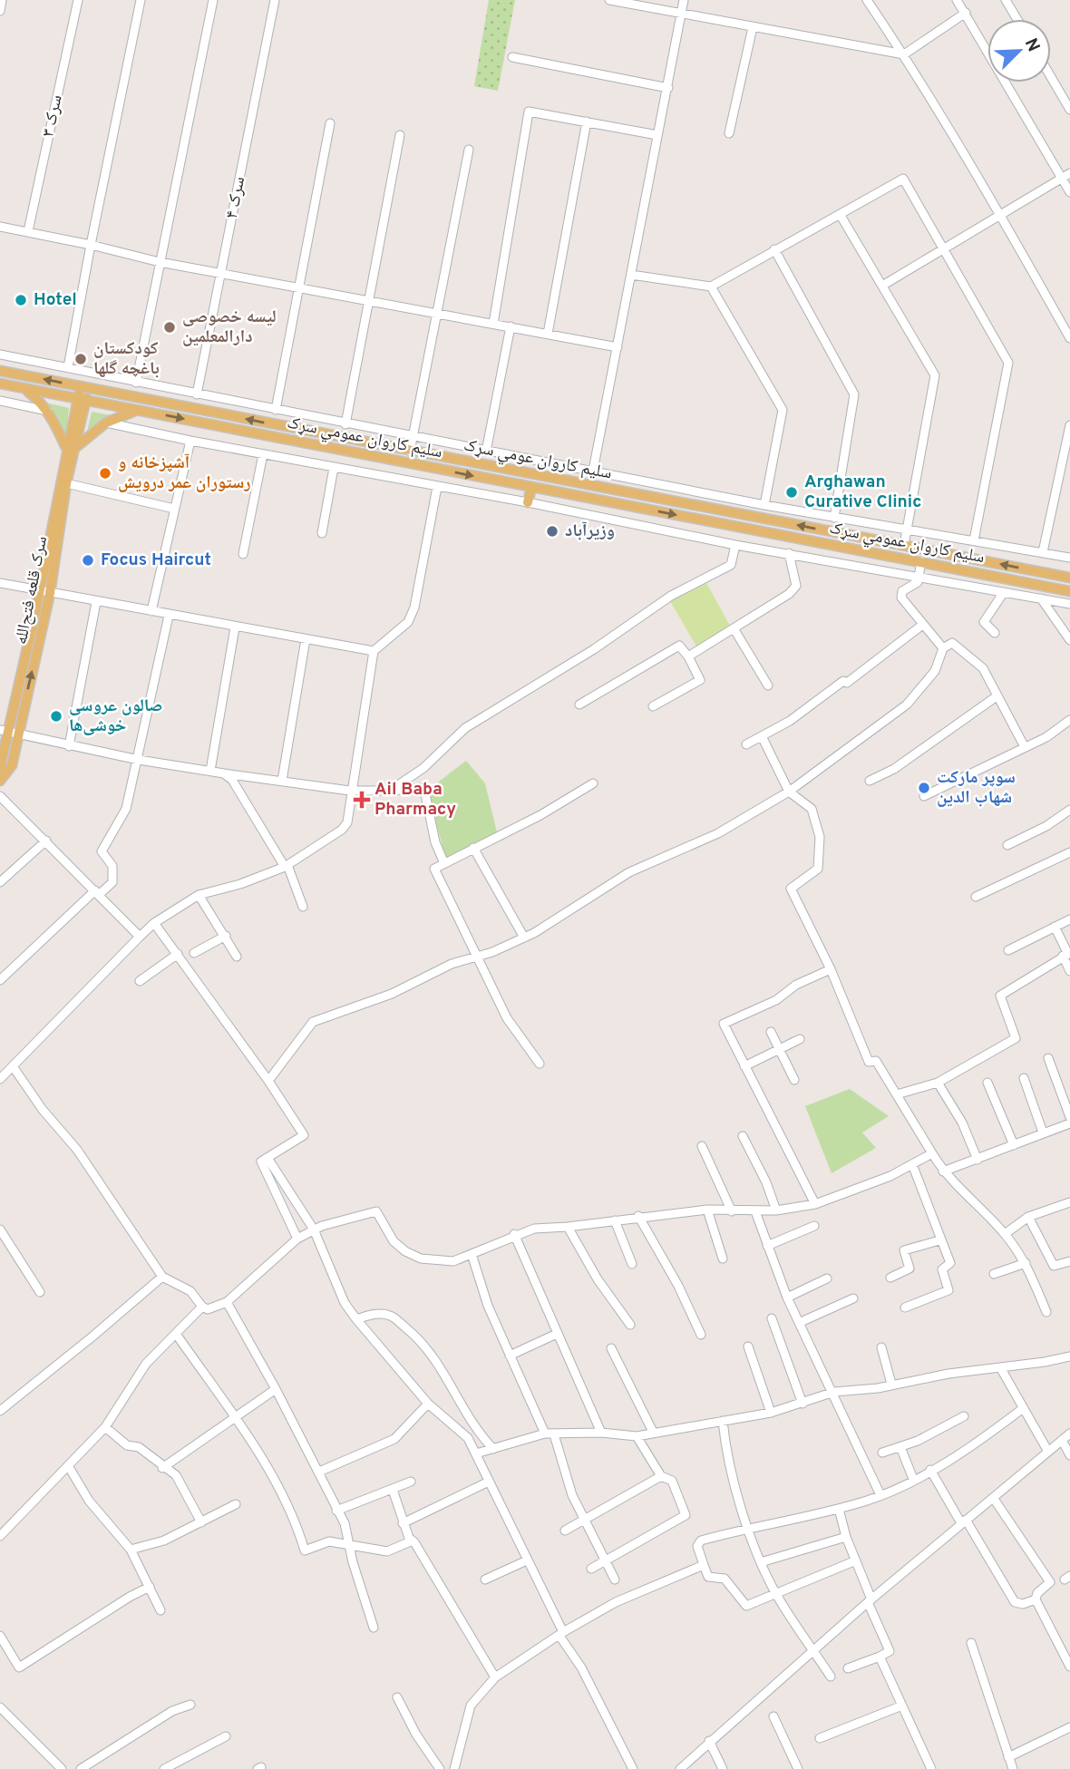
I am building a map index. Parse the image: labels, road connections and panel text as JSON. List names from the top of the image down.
{
  "streets": {
    "main road": ["سلیم کاروان عمومي سړک", "سلیم کاروان عومي سړک", "سرک قلعه فتح‌الله"],
    "street": ["سرک ۳", "سرک ۴"]
  },
  "crossings": [
    ["سلیم کاروان عمومي سړک", "سرک قلعه فتح‌الله"],
    ["سلیم کاروان عومي سړک", "سرک قلعه فتح‌الله"]
  ],
  "one_way": ["سلیم کاروان عمومي سړک", "سلیم کاروان عومي سړک"],
  "places": {
    "other": [
      "Hotel",
      "لیسه خصوصی دارالمعلمین",
      "کودکستان باغچه گلها",
      "آشپزخانه و رستوران عمر درویش",
      "Arghawan Curative Clinic",
      "وزیرآباد",
      "Focus Haircut",
      "صالون عروسی خوشی‌ها",
      "سوپر مارکت شهاب الدین"
    ],
    "health": ["Ail Baba Pharmacy"]
  },
  "north": "top right"
}
